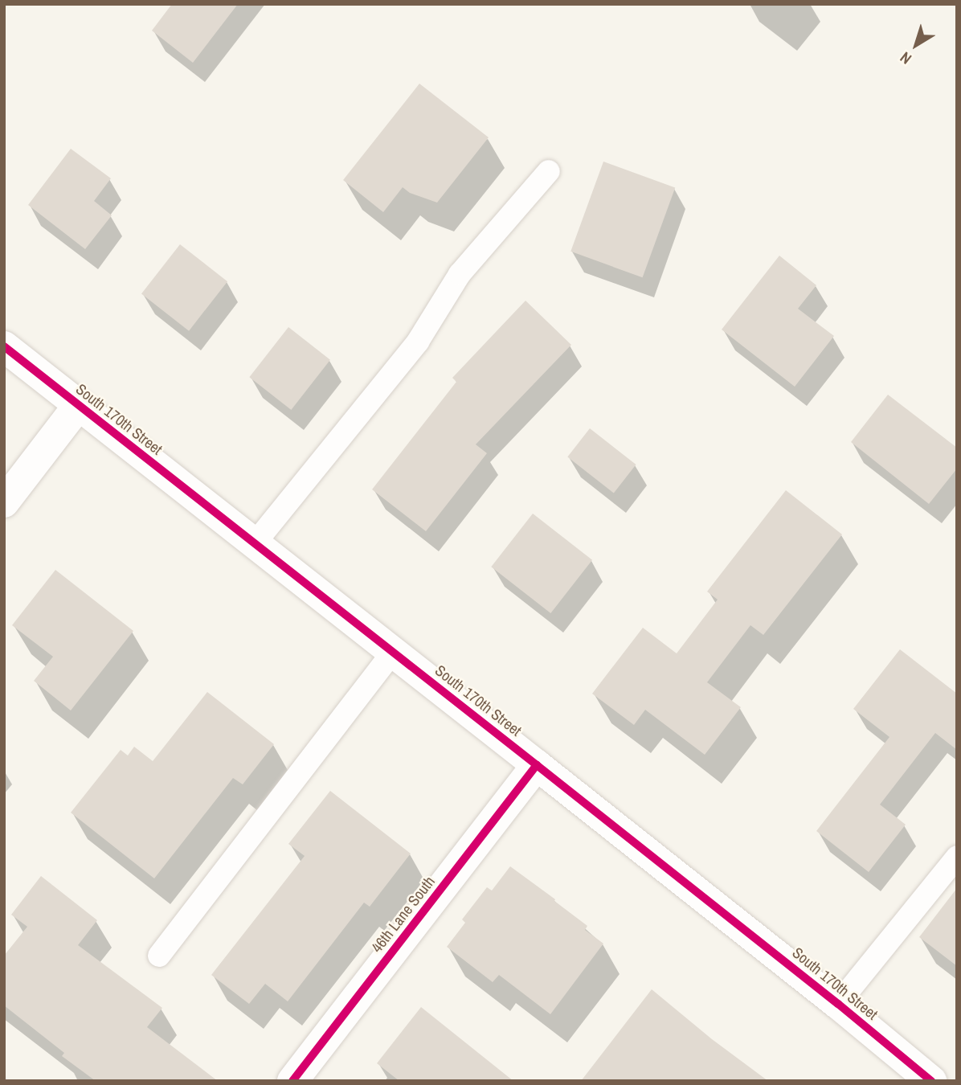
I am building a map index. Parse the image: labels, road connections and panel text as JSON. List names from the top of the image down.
{
  "streets": {
    "street": ["South 170th Street", "46th Lane South"]
  },
  "crossings": [
    ["South 170th Street", "46th Lane South"]
  ],
  "north": "bottom left"
}
